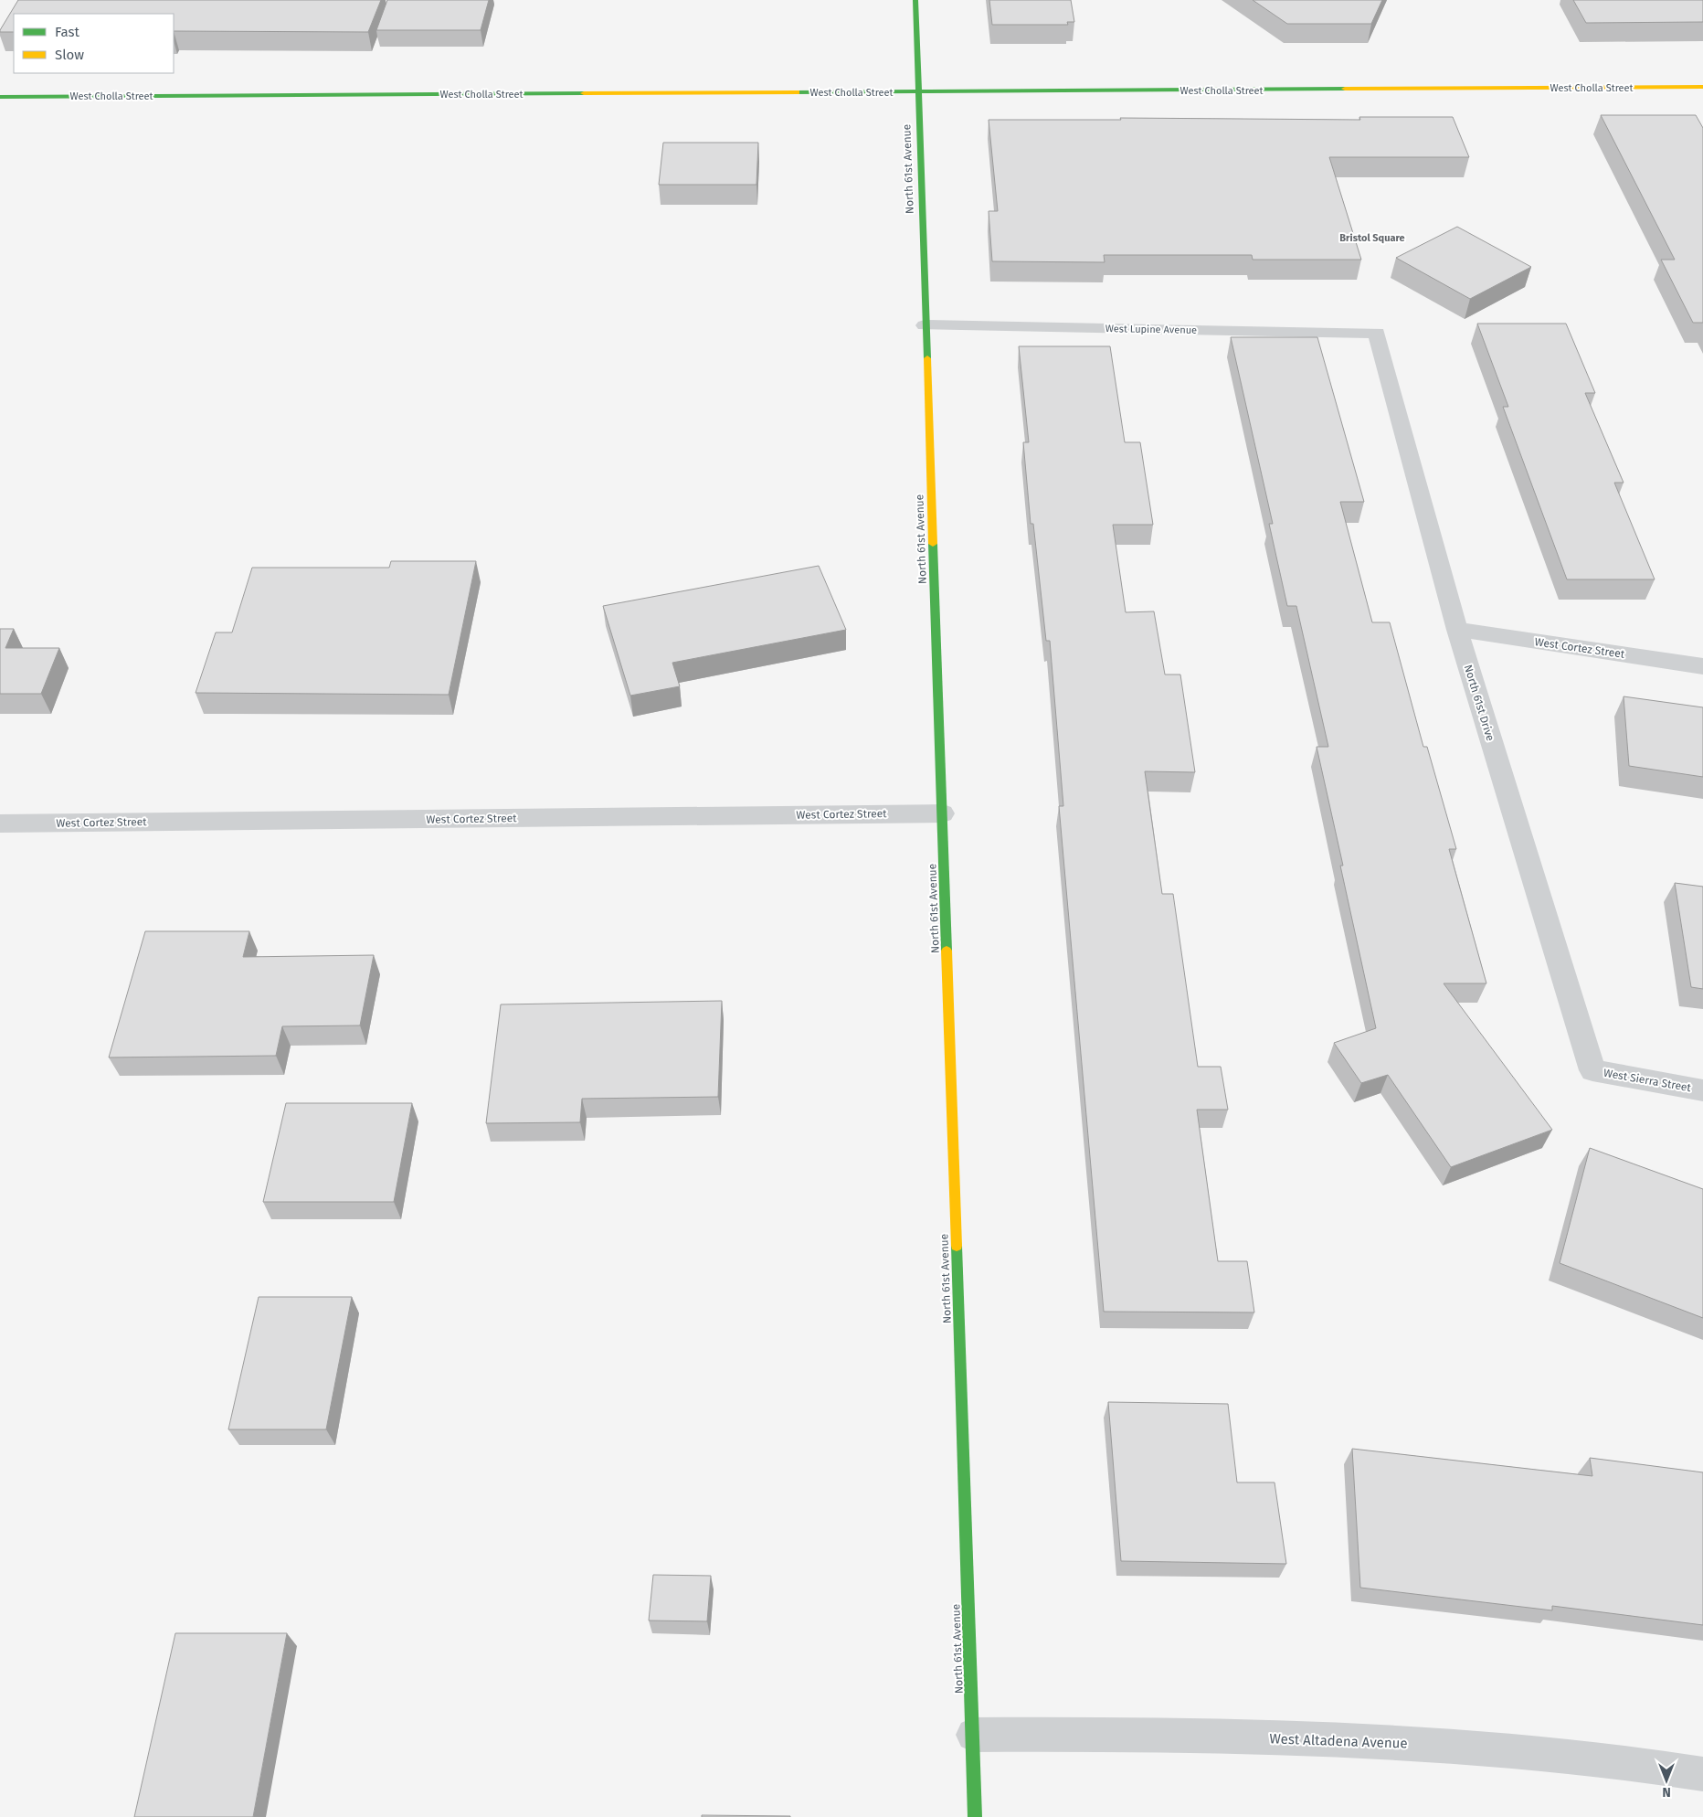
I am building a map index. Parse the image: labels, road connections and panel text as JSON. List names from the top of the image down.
{
  "streets": {
    "street": [
      "West Cholla Street",
      "North 61st Avenue",
      "West Lupine Avenue",
      "West Cortez Street",
      "North 61st Drive",
      "West Sierra Street",
      "West Altadena Avenue"
    ]
  },
  "crossings": [
    ["West Cholla Street", "North 61st Avenue"],
    ["North 61st Avenue", "West Lupine Avenue"],
    ["North 61st Avenue", "West Cortez Street"],
    ["North 61st Avenue", "West Altadena Avenue"],
    ["West Lupine Avenue", "North 61st Drive"],
    ["West Cortez Street", "North 61st Drive"],
    ["North 61st Drive", "West Sierra Street"]
  ],
  "districts": ["Bristol Square"],
  "legend": ["Fast", "Slow"],
  "north": "bottom"
}
